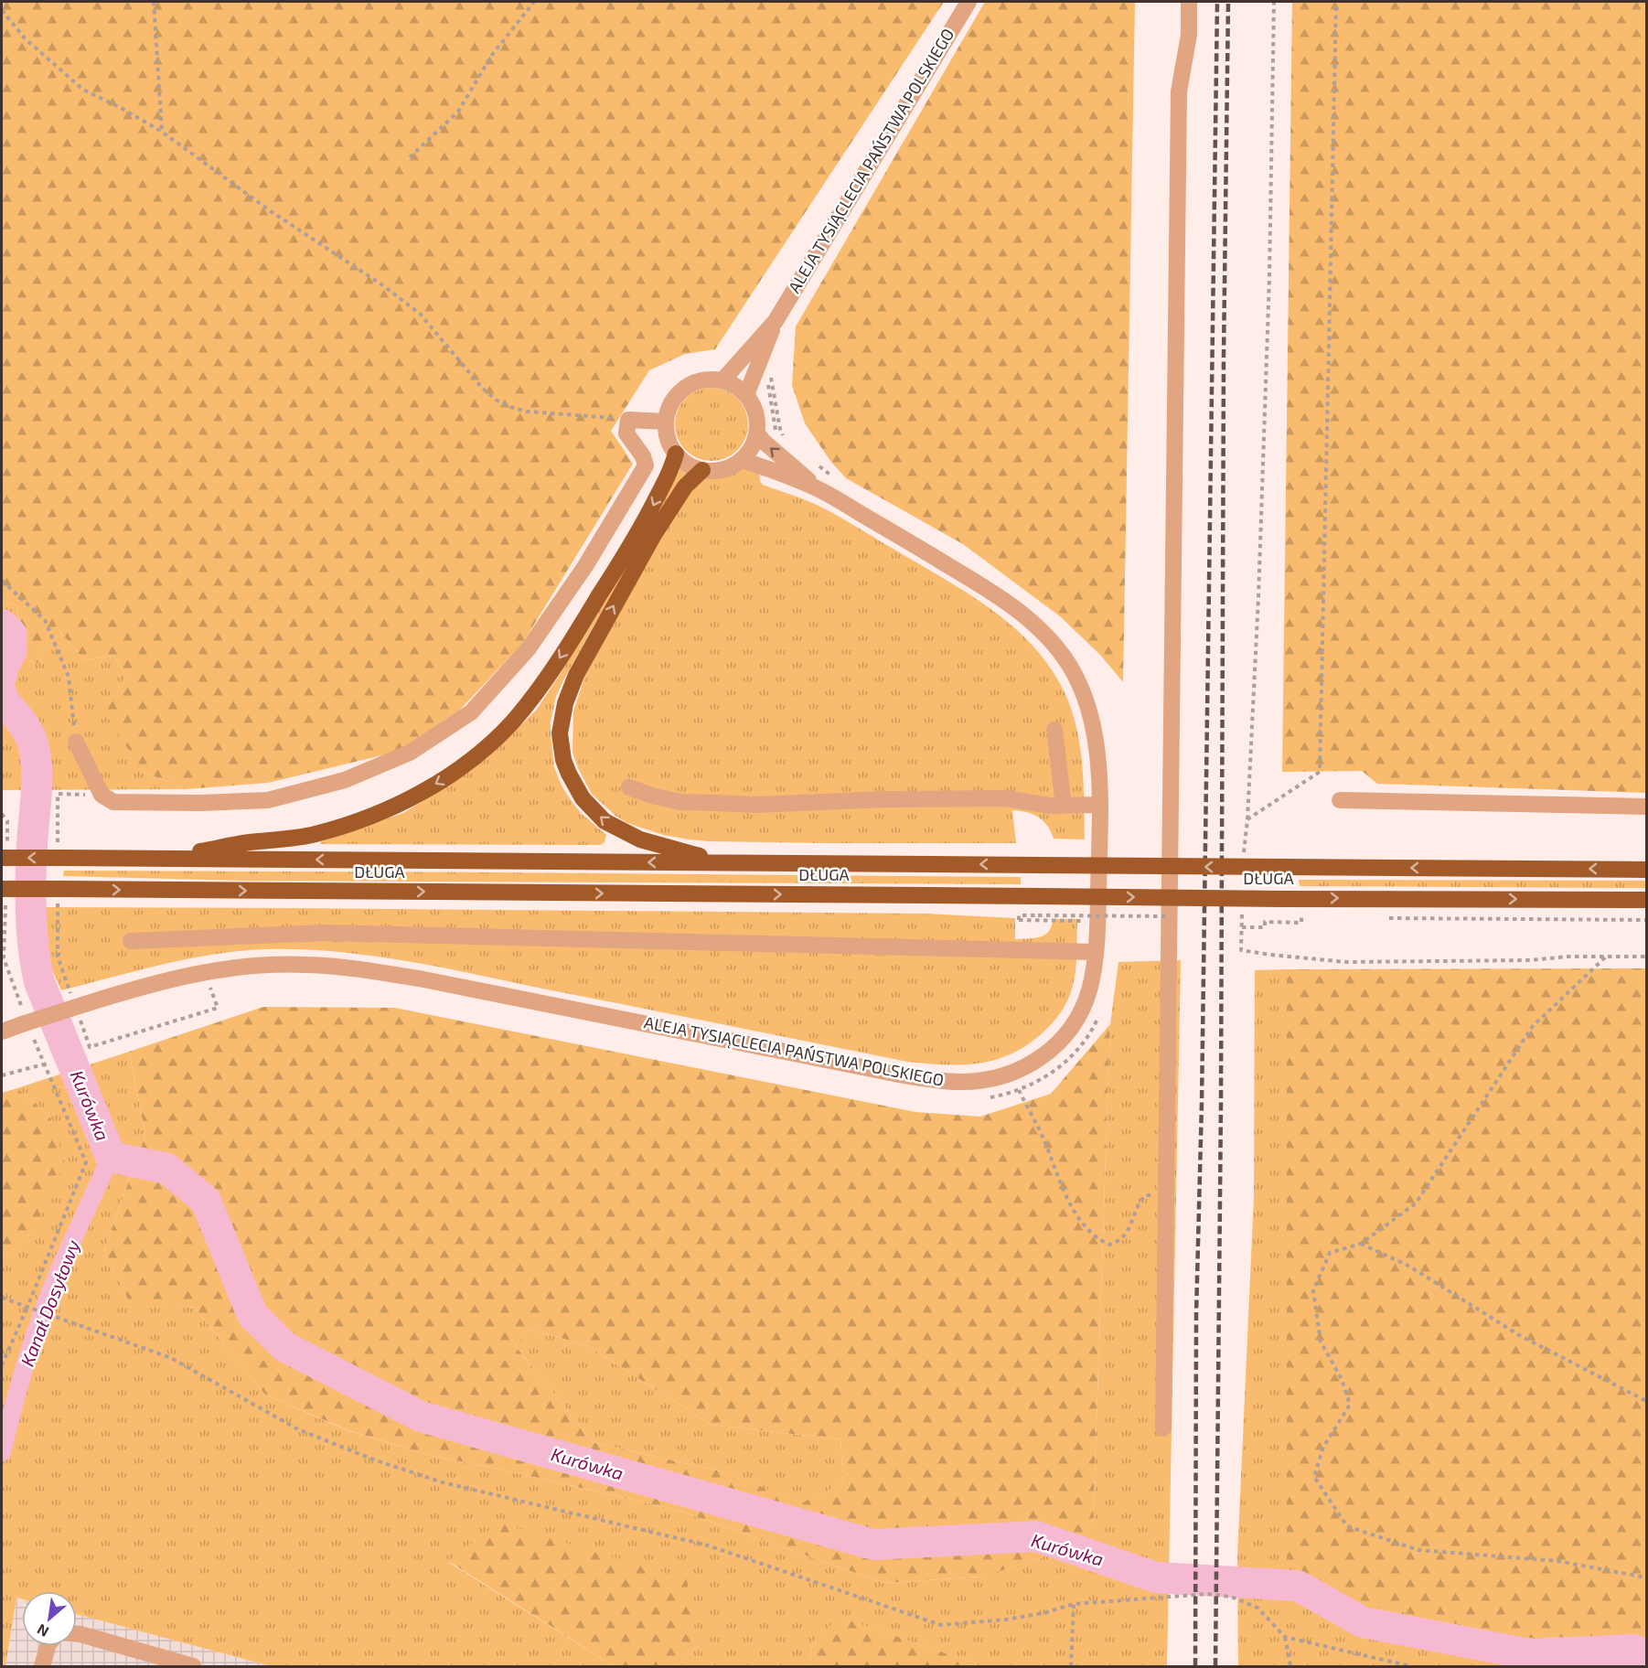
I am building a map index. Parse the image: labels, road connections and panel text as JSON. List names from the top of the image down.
{
  "streets": {
    "highway": ["DŁUGA"],
    "street": ["ALEJA TYSIĄCLECIA PAŃSTWA POLSKIEGO"]
  },
  "water": ["Kurówka", "Kanał Dosyłowy"],
  "north": "bottom left"
}
